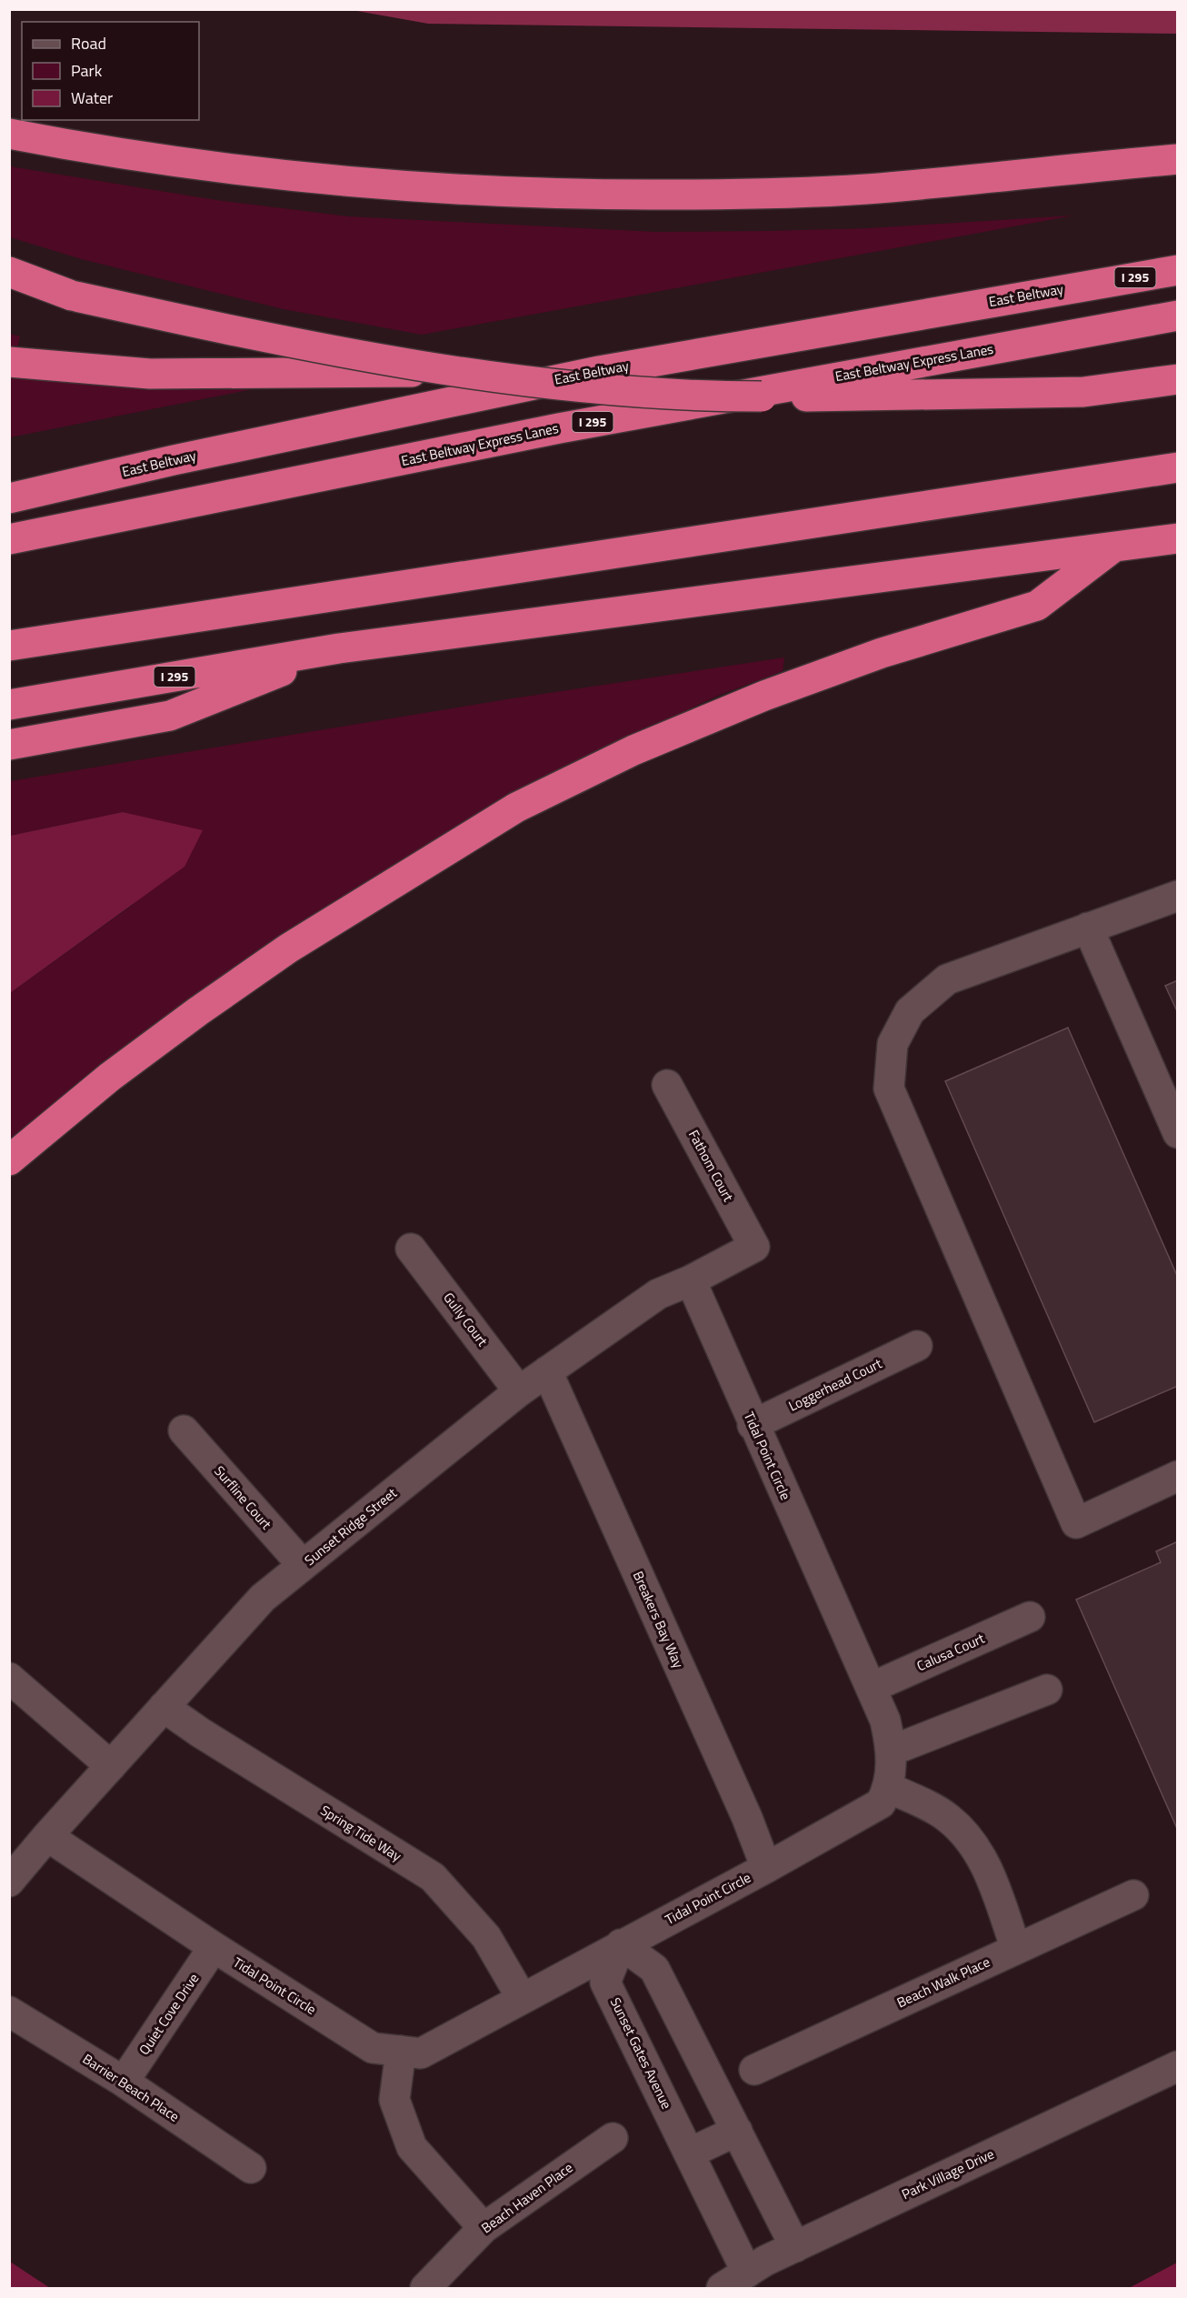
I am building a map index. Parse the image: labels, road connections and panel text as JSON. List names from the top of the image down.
{
  "streets": {
    "highway": ["I 295", "East Beltway", "East Beltway Express Lanes"],
    "street": [
      "Fathom Court",
      "Gully Court",
      "Loggerhead Court",
      "Tidal Point Circle",
      "Surfline Court",
      "Sunset Ridge Street",
      "Breakers Bay Way",
      "Calusa Court",
      "Spring Tide Way",
      "Beach Walk Place",
      "Quiet Cove Drive",
      "Sunset Gates Avenue",
      "Barrier Beach Place",
      "Park Village Drive",
      "Beach Haven Place"
    ]
  },
  "crossings": [
    ["Fathom Court", "Sunset Ridge Street"],
    ["Gully Court", "Sunset Ridge Street"],
    ["Loggerhead Court", "Tidal Point Circle"],
    ["Tidal Point Circle", "Sunset Ridge Street"],
    ["Tidal Point Circle", "Breakers Bay Way"],
    ["Tidal Point Circle", "Calusa Court"],
    ["Tidal Point Circle", "Spring Tide Way"],
    ["Tidal Point Circle", "Quiet Cove Drive"],
    ["Tidal Point Circle", "Sunset Gates Avenue"],
    ["Surfline Court", "Sunset Ridge Street"],
    ["Sunset Ridge Street", "Breakers Bay Way"],
    ["Sunset Ridge Street", "Spring Tide Way"],
    ["Quiet Cove Drive", "Barrier Beach Place"],
    ["Sunset Gates Avenue", "Park Village Drive"]
  ],
  "legend": ["Road", "Park", "Water"]
}
